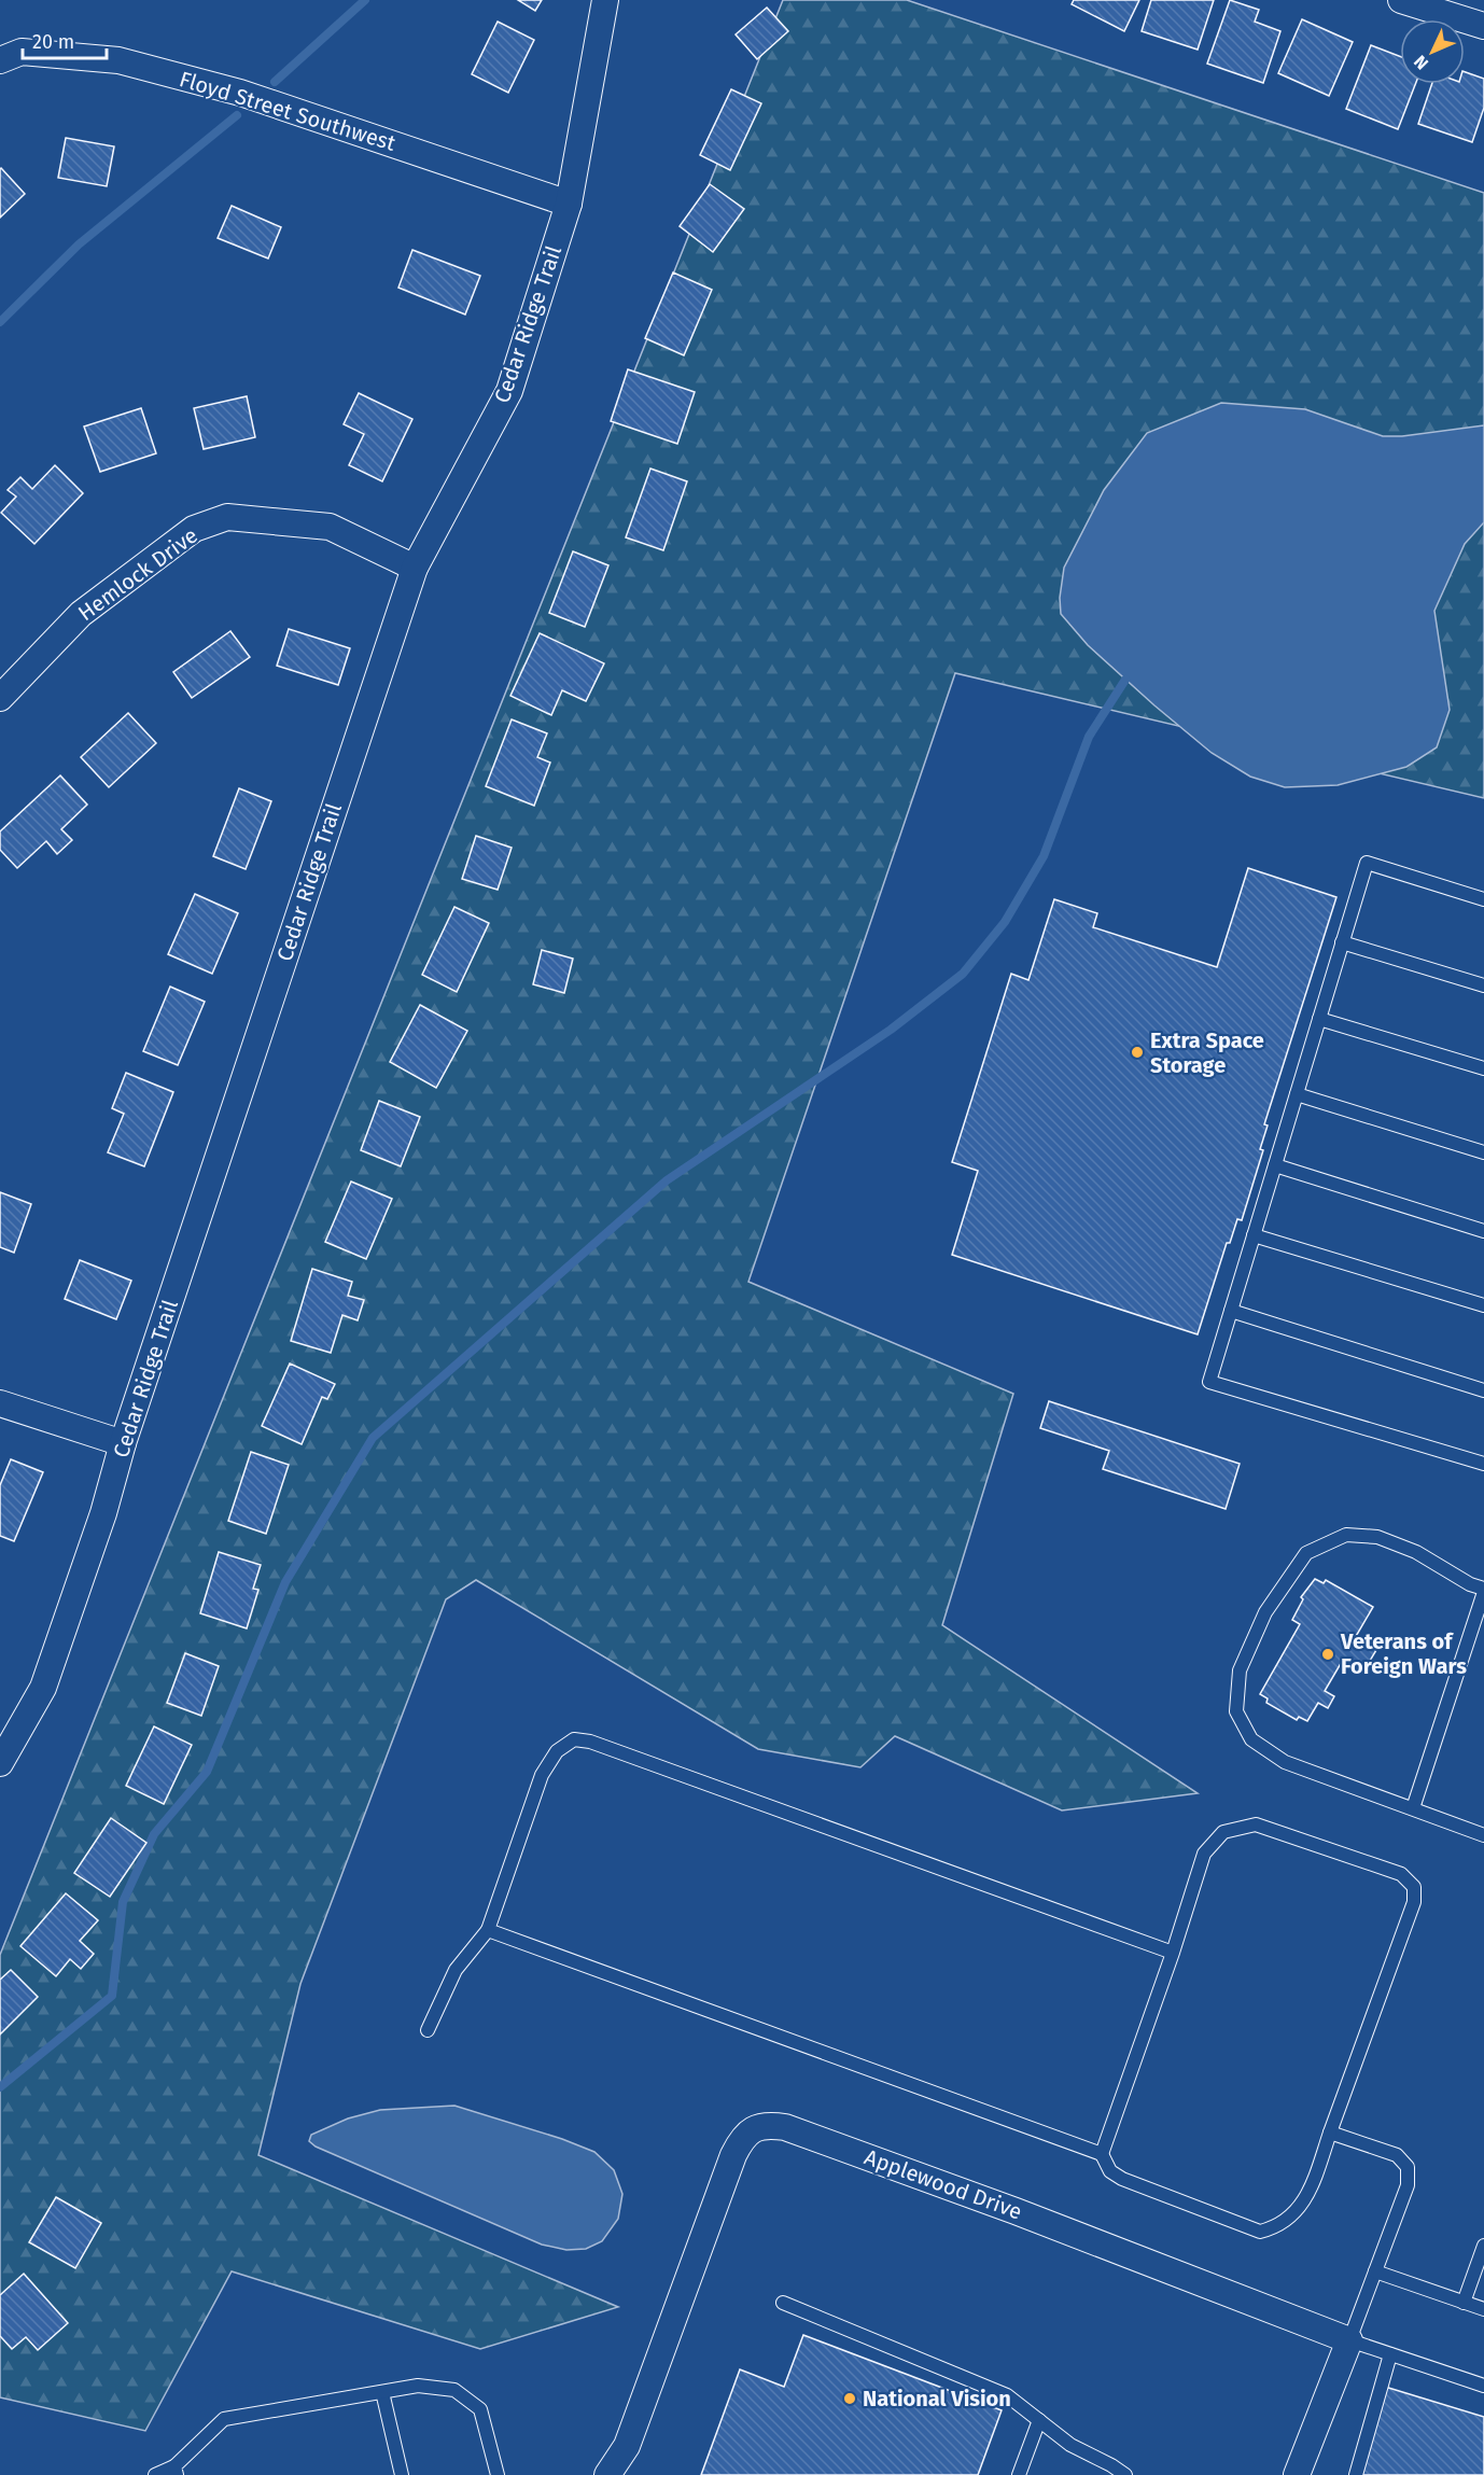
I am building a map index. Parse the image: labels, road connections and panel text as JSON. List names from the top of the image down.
{
  "streets": {
    "street": [
      "Floyd Street Southwest",
      "Cedar Ridge Trail",
      "Hemlock Drive",
      "Applewood Drive"
    ]
  },
  "crossings": [
    ["Floyd Street Southwest", "Cedar Ridge Trail"],
    ["Cedar Ridge Trail", "Hemlock Drive"]
  ],
  "places": ["Extra Space Storage", "Veterans of Foreign Wars", "National Vision"],
  "scale_bar": "20 m",
  "north": "bottom left"
}
